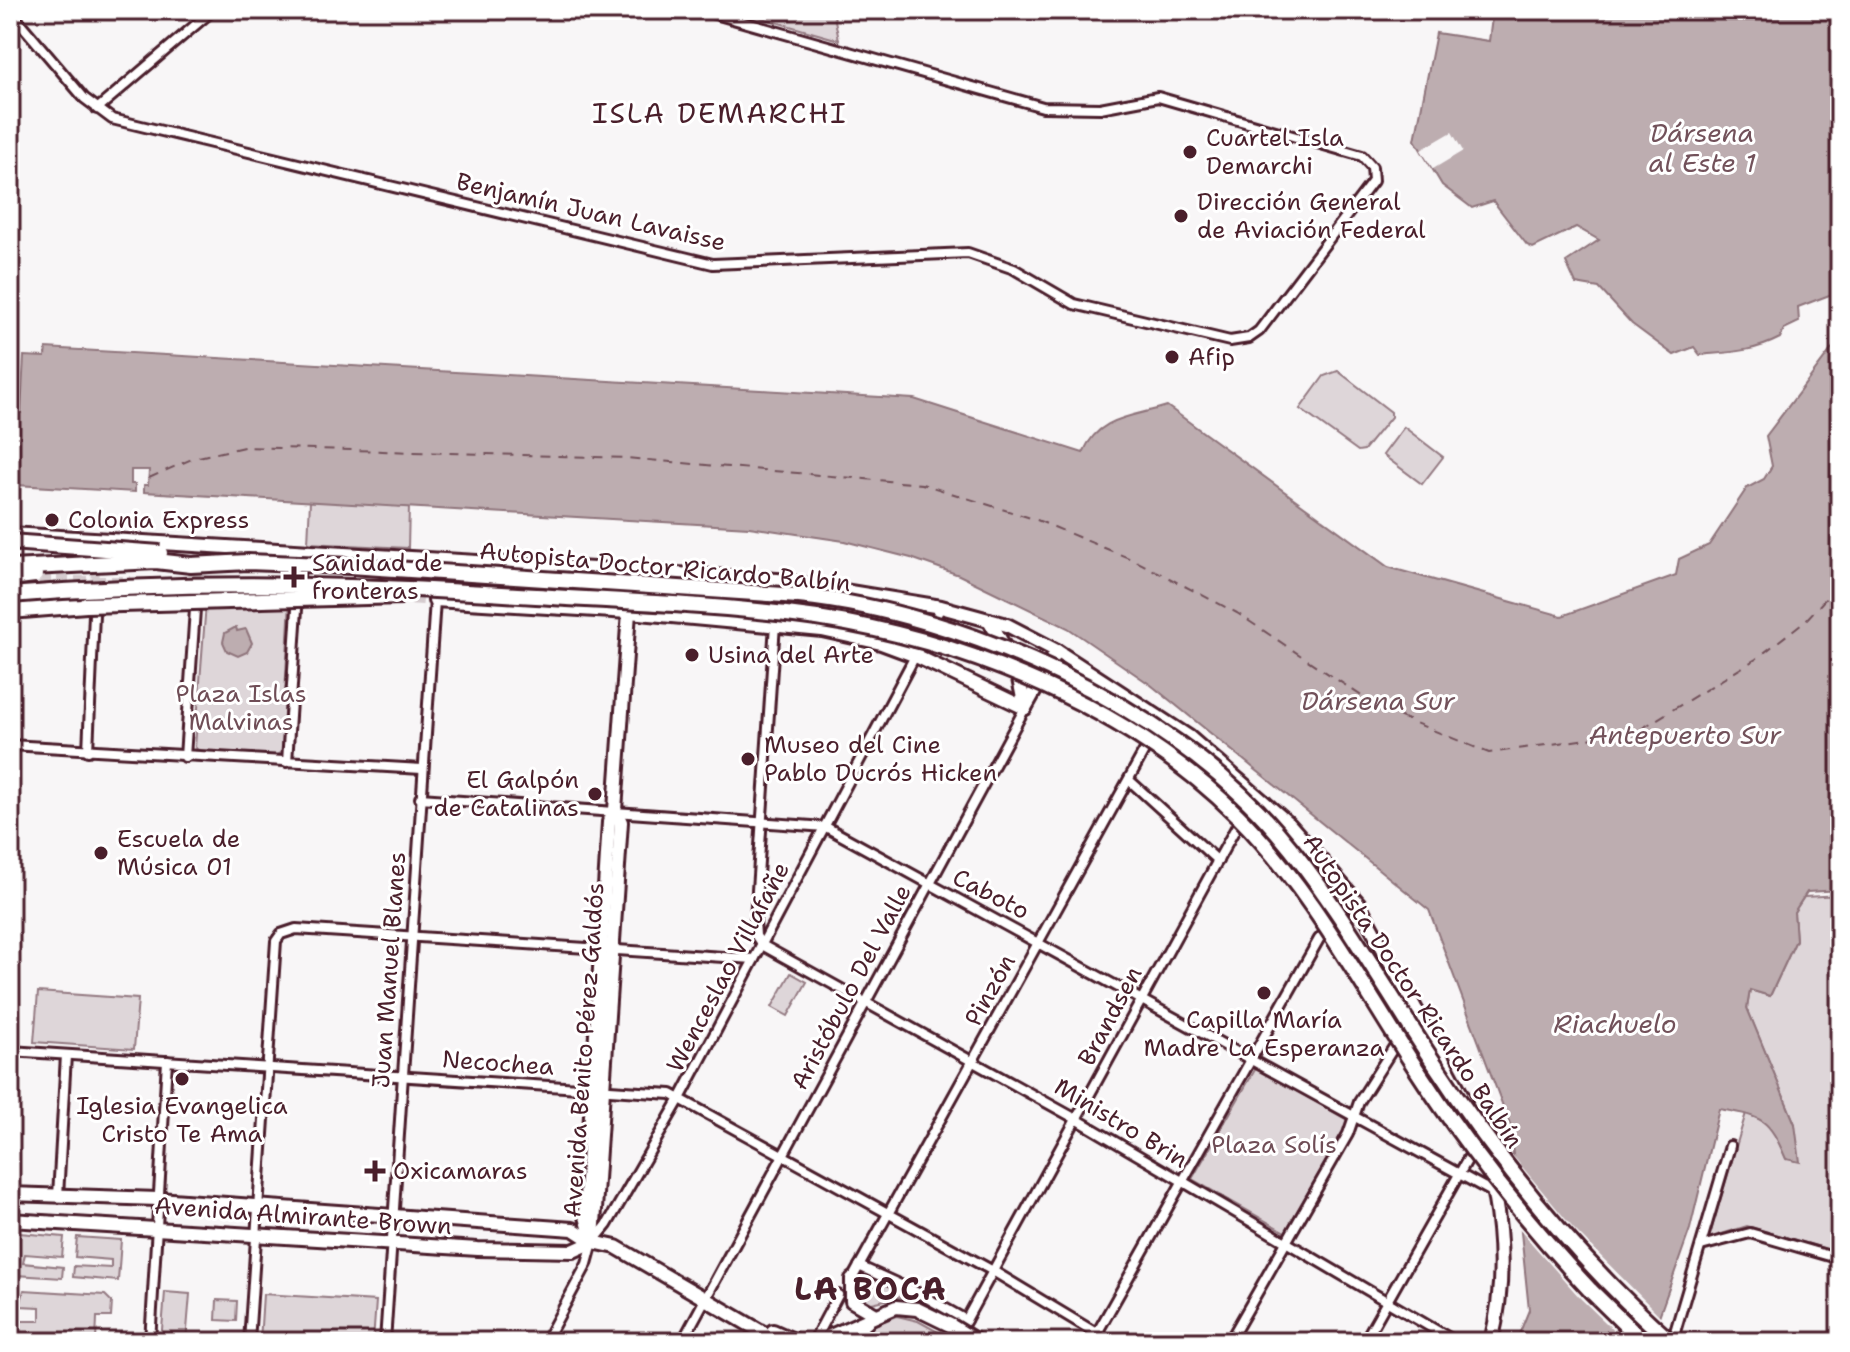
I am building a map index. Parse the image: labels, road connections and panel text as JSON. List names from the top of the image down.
{
  "streets": {
    "highway": ["Autopista Doctor Ricardo Balbín"],
    "main road": ["Aristóbulo Del Valle", "Avenida Benito Pérez Galdós", "Avenida Almirante Brown"],
    "street": [
      "Benjamín Juan Lavaisse",
      "Caboto",
      "Wenceslao Villafañe",
      "Juan Manuel Blanes",
      "Pinzón",
      "Brandsen",
      "Necochea",
      "Ministro Brin"
    ]
  },
  "crossings": [
    ["Caboto", "Wenceslao Villafañe"],
    ["Caboto", "Juan Manuel Blanes"],
    ["Caboto", "Aristóbulo Del Valle"],
    ["Caboto", "Pinzón"],
    ["Caboto", "Brandsen"],
    ["Caboto", "Avenida Benito Pérez Galdós"],
    ["Wenceslao Villafañe", "Avenida Benito Pérez Galdós"],
    ["Wenceslao Villafañe", "Necochea"],
    ["Wenceslao Villafañe", "Ministro Brin"],
    ["Wenceslao Villafañe", "Avenida Almirante Brown"],
    ["Juan Manuel Blanes", "Necochea"],
    ["Juan Manuel Blanes", "Avenida Almirante Brown"],
    ["Aristóbulo Del Valle", "Necochea"],
    ["Aristóbulo Del Valle", "Ministro Brin"],
    ["Aristóbulo Del Valle", "Avenida Almirante Brown"],
    ["Pinzón", "Necochea"],
    ["Pinzón", "Ministro Brin"],
    ["Brandsen", "Necochea"],
    ["Brandsen", "Ministro Brin"],
    ["Avenida Benito Pérez Galdós", "Necochea"],
    ["Avenida Benito Pérez Galdós", "Avenida Almirante Brown"]
  ],
  "districts": ["ISLA DEMARCHI", "LA BOCA"],
  "water": [
    "Dársena al Este 1",
    "Dársena Sur",
    "Antepuerto Sur",
    "Riachuelo"
  ],
  "parks": ["Plaza Islas Malvinas", "Plaza Solís"],
  "places": {
    "other": [
      "Cuartel Isla Demarchi",
      "Dirección General de Aviación Federal",
      "Afip",
      "Colonia Express",
      "Usina del Arte",
      "Museo del Cine Pablo Ducrós Hicken",
      "El Galpón de Catalinas",
      "Escuela de Música 01",
      "Capilla María Madre La Esperanza",
      "Iglesia Evangelica Cristo Te Ama"
    ],
    "health": ["Sanidad de fronteras", "Oxicamaras"]
  }
}
